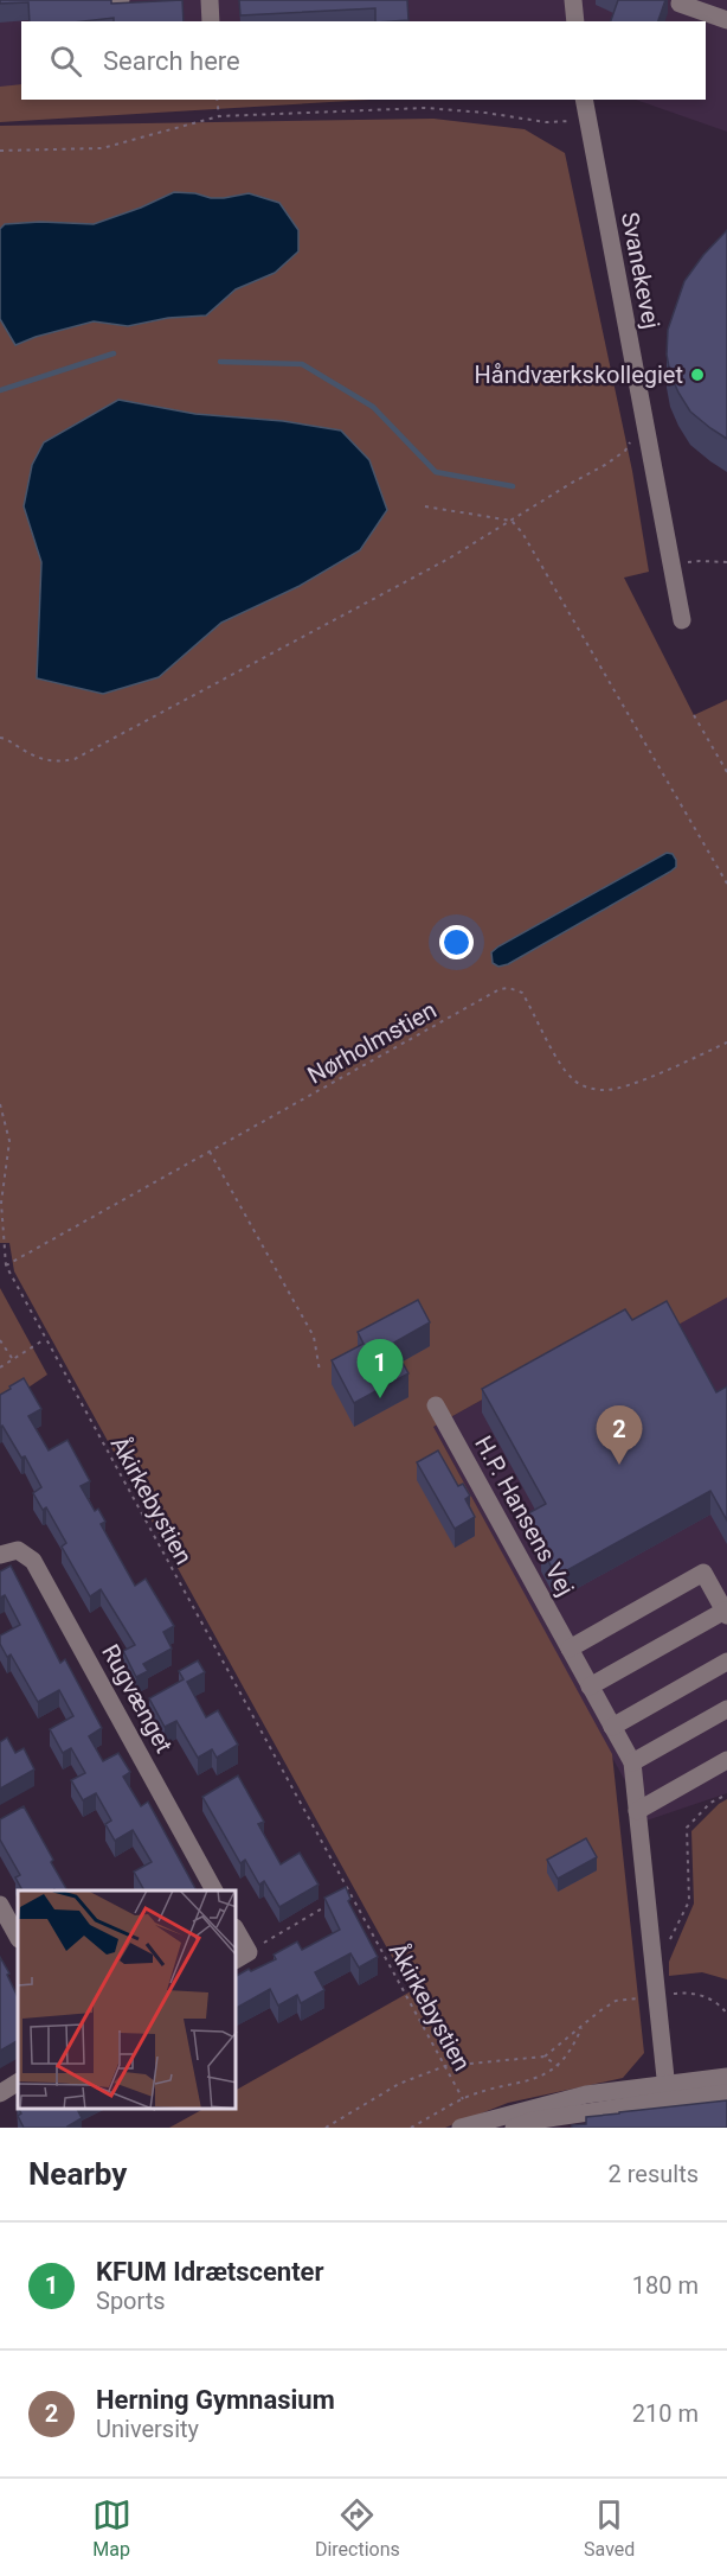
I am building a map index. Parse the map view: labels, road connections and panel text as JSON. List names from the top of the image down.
{
  "streets": {
    "street": ["Svanekevej", "H.P. Hansens Vej", "Rugvænget"],
    "path": ["Nørholmstien", "Åkirkebystien"]
  },
  "crossings": [
    ["Nørholmstien", "Åkirkebystien"]
  ],
  "places": ["Håndværkskollegiet"],
  "page": {
    "search": "Search here",
    "pins": ["1", "2"],
    "heading": ["Nearby", "2 results"],
    "list": [
      {
        "mark": "1",
        "name": "KFUM Idrætscenter",
        "note": "Sports",
        "value": "180 m"
      },
      {
        "mark": "2",
        "name": "Herning Gymnasium",
        "note": "University",
        "value": "210 m"
      }
    ],
    "nav": ["Map", "Directions", "Saved"]
  }
}
